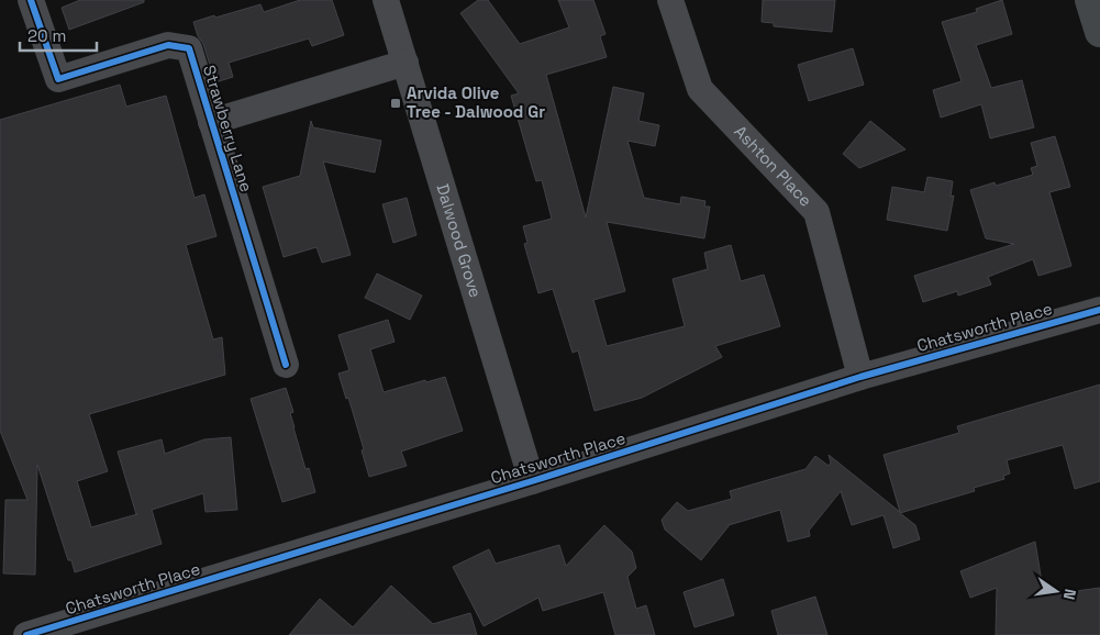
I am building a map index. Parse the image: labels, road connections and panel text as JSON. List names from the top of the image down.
{
  "streets": {
    "street": [
      "Strawberry Lane",
      "Ashton Place",
      "Dalwood Grove",
      "Chatsworth Place"
    ]
  },
  "crossings": [
    ["Ashton Place", "Chatsworth Place"],
    ["Dalwood Grove", "Chatsworth Place"]
  ],
  "places": {
    "transit": ["Arvida Olive Tree - Dalwood Gr"]
  },
  "scale_bar": "20 m",
  "north": "right"
}
